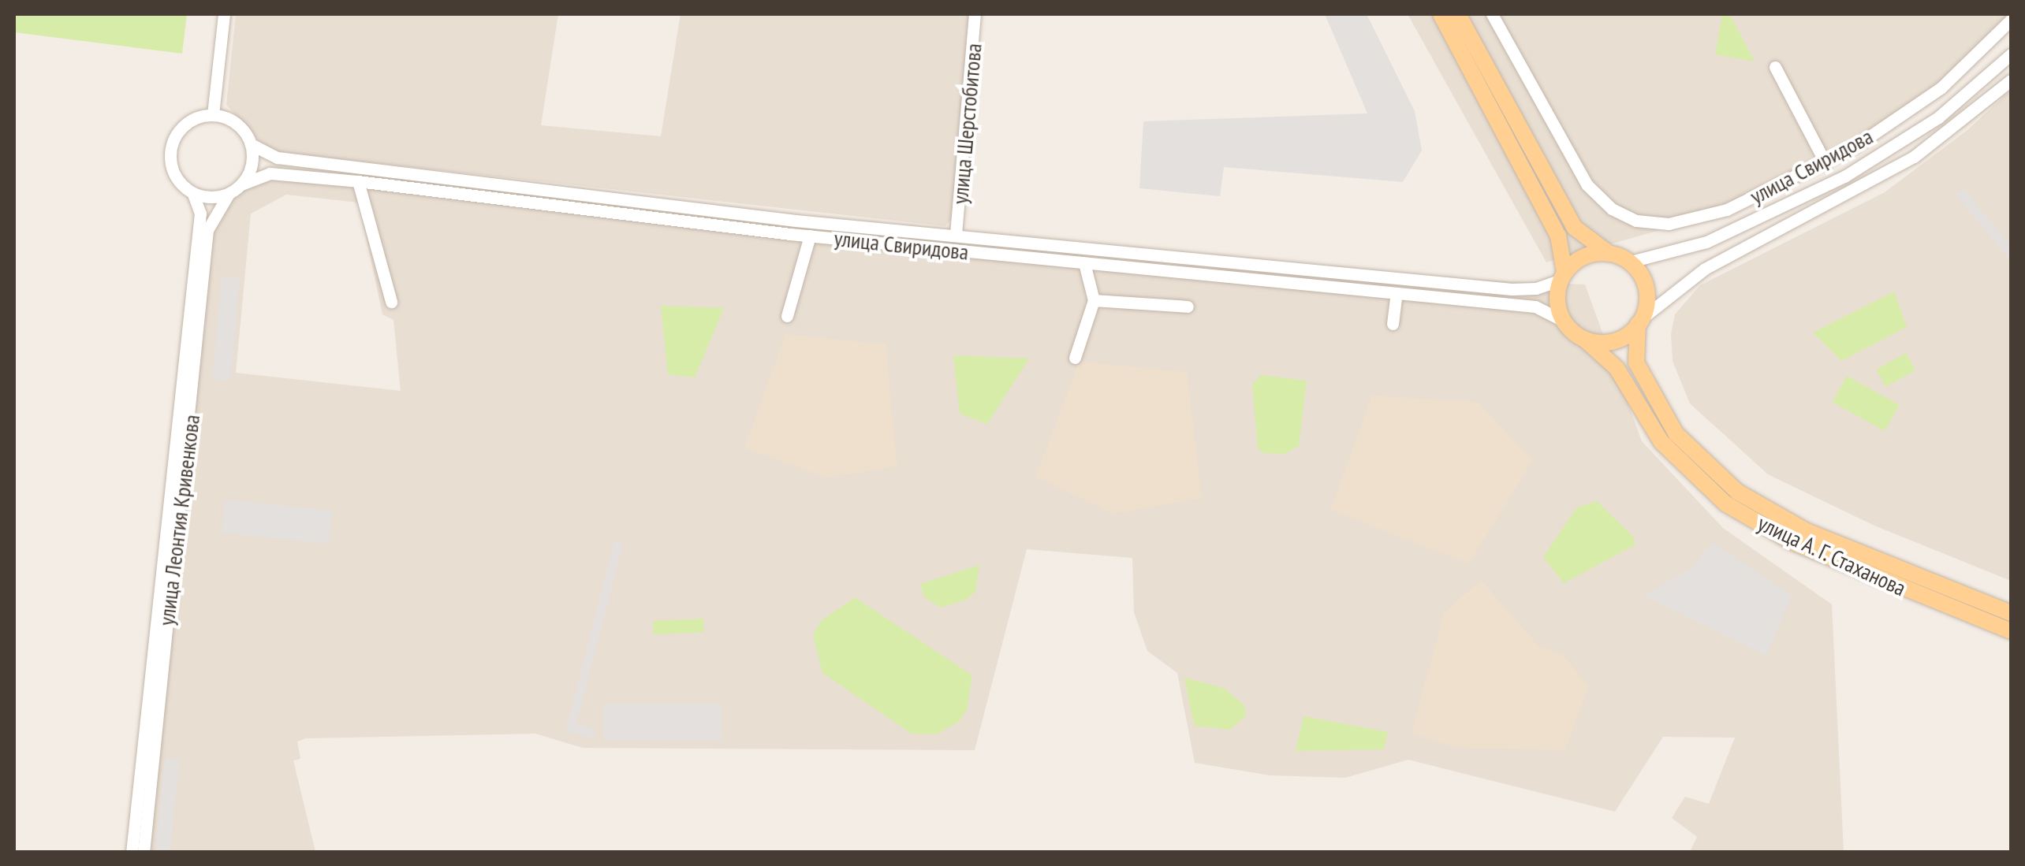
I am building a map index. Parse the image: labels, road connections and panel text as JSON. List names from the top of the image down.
{
  "streets": {
    "main road": ["улица А. Г. Стаханова"],
    "street": ["улица Шерстобитова", "улица Свиридова", "улица Леонтия Кривенкова"]
  },
  "crossings": [
    ["улица Шерстобитова", "улица Свиридова"],
    ["улица Свиридова", "улица Леонтия Кривенкова"],
    ["улица Свиридова", "улица А. Г. Стаханова"]
  ]
}
